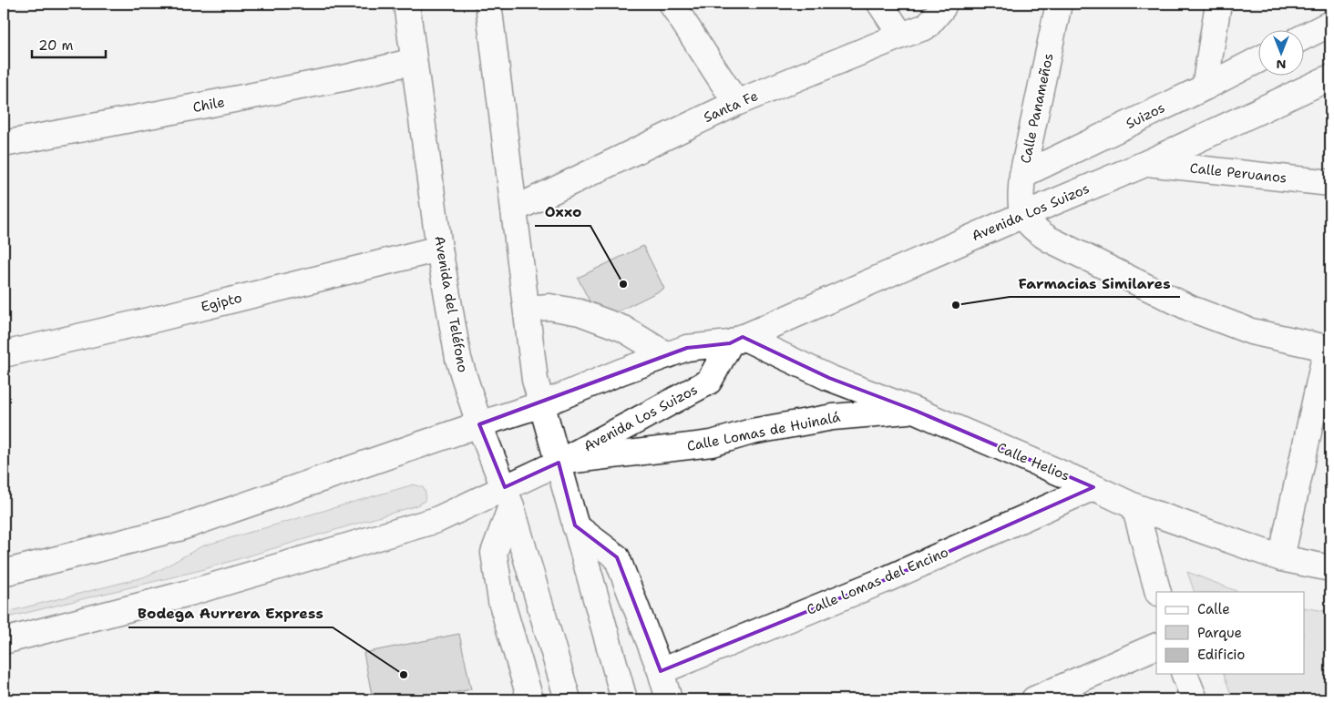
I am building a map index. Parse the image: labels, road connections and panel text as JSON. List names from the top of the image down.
{
  "streets": {
    "street": [
      "Chile",
      "Santa Fe",
      "Calle Panameños",
      "Suizos",
      "Calle Peruanos",
      "Avenida Los Suizos",
      "Egipto",
      "Avenida del Teléfono",
      "Calle Lomas de Huinalá",
      "Calle Helios",
      "Calle Lomas del Encino"
    ]
  },
  "crossings": [
    ["Chile", "Avenida del Teléfono"],
    ["Calle Panameños", "Suizos"],
    ["Calle Panameños", "Avenida Los Suizos"],
    ["Calle Peruanos", "Avenida Los Suizos"],
    ["Avenida Los Suizos", "Avenida del Teléfono"],
    ["Avenida Los Suizos", "Calle Lomas de Huinalá"],
    ["Avenida Los Suizos", "Calle Helios"],
    ["Egipto", "Avenida del Teléfono"],
    ["Calle Lomas de Huinalá", "Calle Helios"],
    ["Calle Helios", "Calle Lomas del Encino"]
  ],
  "places": ["Oxxo", "Farmacias Similares", "Bodega Aurrera Express"],
  "legend": ["Calle", "Parque", "Edificio"],
  "scale_bar": "20 m",
  "north": "bottom"
}
